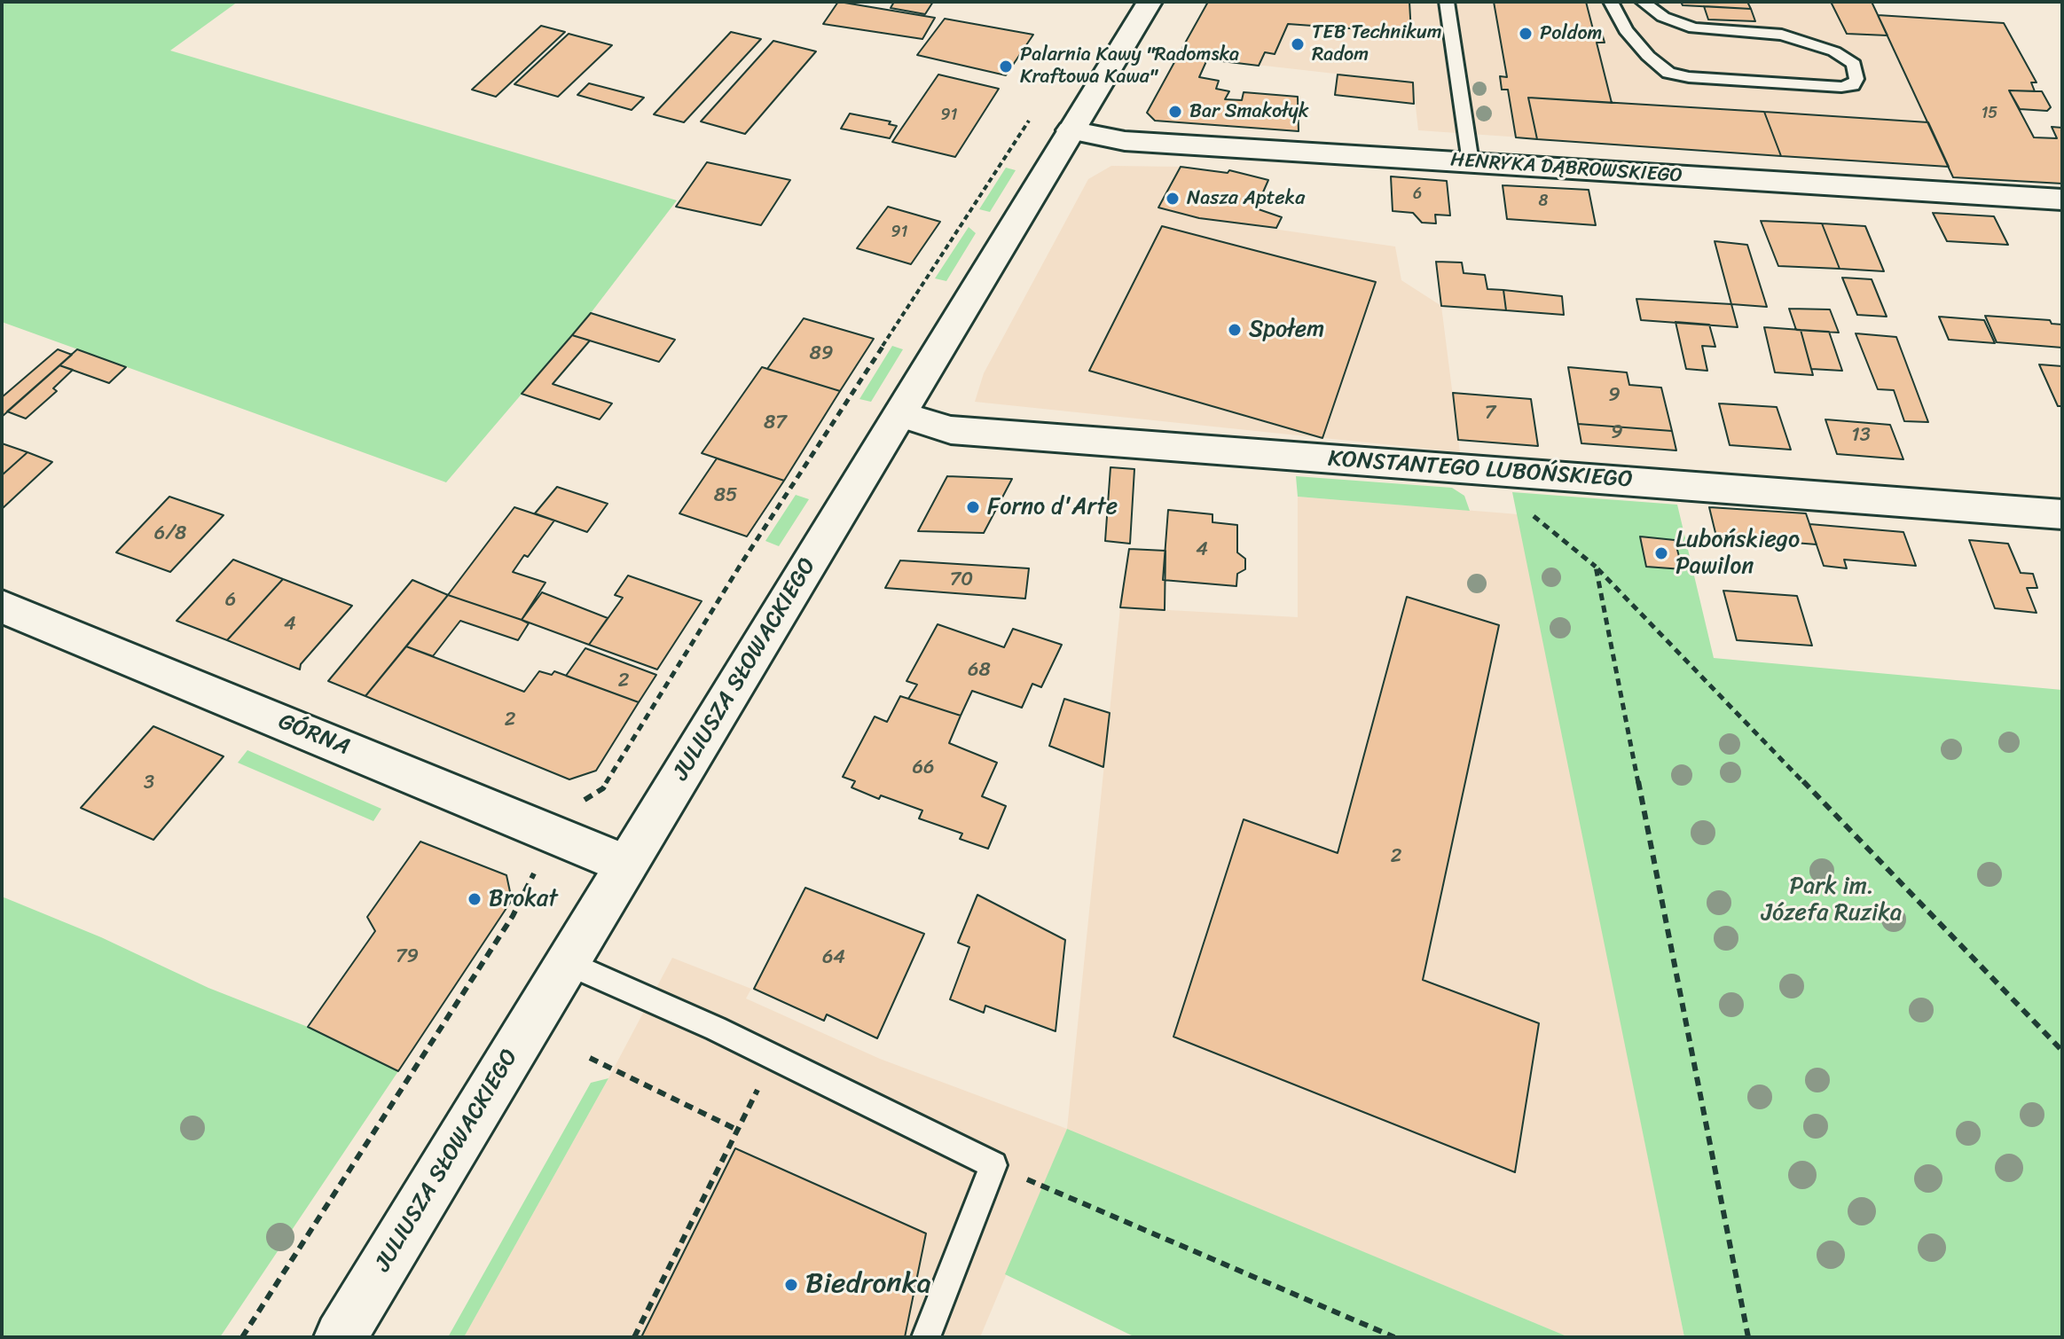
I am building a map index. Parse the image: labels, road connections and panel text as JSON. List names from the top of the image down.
{
  "streets": {
    "street": [
      "HENRYKA DĄBROWSKIEGO",
      "KONSTANTEGO LUBOŃSKIEGO",
      "JULIUSZA SŁOWACKIEGO",
      "GÓRNA"
    ]
  },
  "crossings": [
    ["HENRYKA DĄBROWSKIEGO", "JULIUSZA SŁOWACKIEGO"],
    ["KONSTANTEGO LUBOŃSKIEGO", "JULIUSZA SŁOWACKIEGO"],
    ["JULIUSZA SŁOWACKIEGO", "GÓRNA"]
  ],
  "parks": ["Park im. Józefa Ruzika"],
  "places": [
    "Poldom",
    "TEB Technikum Radom",
    "Palarnia Kawy \"Radomska Kraftowa Kawa\"",
    "Bar Smakołyk",
    "Nasza Apteka",
    "Społem",
    "Forno d'Arte",
    "Lubońskiego Pawilon",
    "Brokat",
    "Biedronka"
  ],
  "house_numbers": [
    "15",
    "91",
    "6",
    "8",
    "91",
    "89",
    "9",
    "7",
    "87",
    "9",
    "13",
    "85",
    "6/8",
    "4",
    "70",
    "6",
    "4",
    "68",
    "2",
    "2",
    "66",
    "3",
    "2",
    "79",
    "64"
  ]
}
